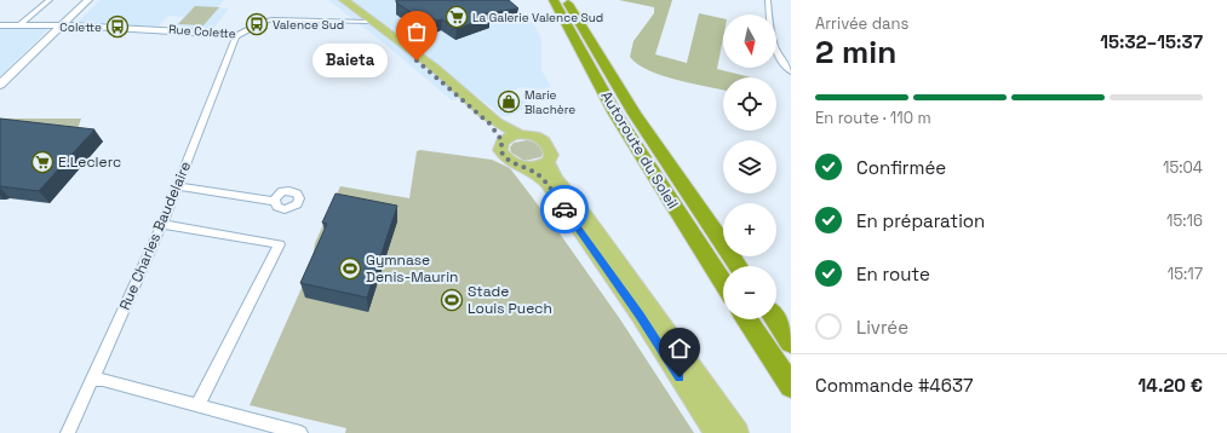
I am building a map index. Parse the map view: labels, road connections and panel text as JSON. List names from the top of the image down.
{
  "streets": {
    "highway": ["Autoroute du Soleil"],
    "street": ["Rue Colette", "Rue Charles Baudelaire"]
  },
  "crossings": [
    ["Rue Colette", "Rue Charles Baudelaire"]
  ],
  "places": {
    "supermarket": ["La Galerie Valence Sud", "E.Leclerc"],
    "bus stop": ["Valence Sud", "Colette"],
    "other": ["Baieta"],
    "shop": ["Marie Blachère"],
    "sports": ["Gymnase Denis-Maurin", "Stade Louis Puech"]
  },
  "north": "bottom",
  "page": {
    "heading": ["2 min", "Arrivée dans", "15:32–15:37"],
    "panel": ["Commande #4637", "14.20 €"],
    "map_buttons": ["+", "−"],
    "bubble": "Baieta",
    "bar": "En route · 110 m",
    "list": [
      ["Confirmée", "15:04"],
      ["En préparation", "15:16"],
      ["En route", "15:17"],
      "Livrée"
    ]
  }
}
